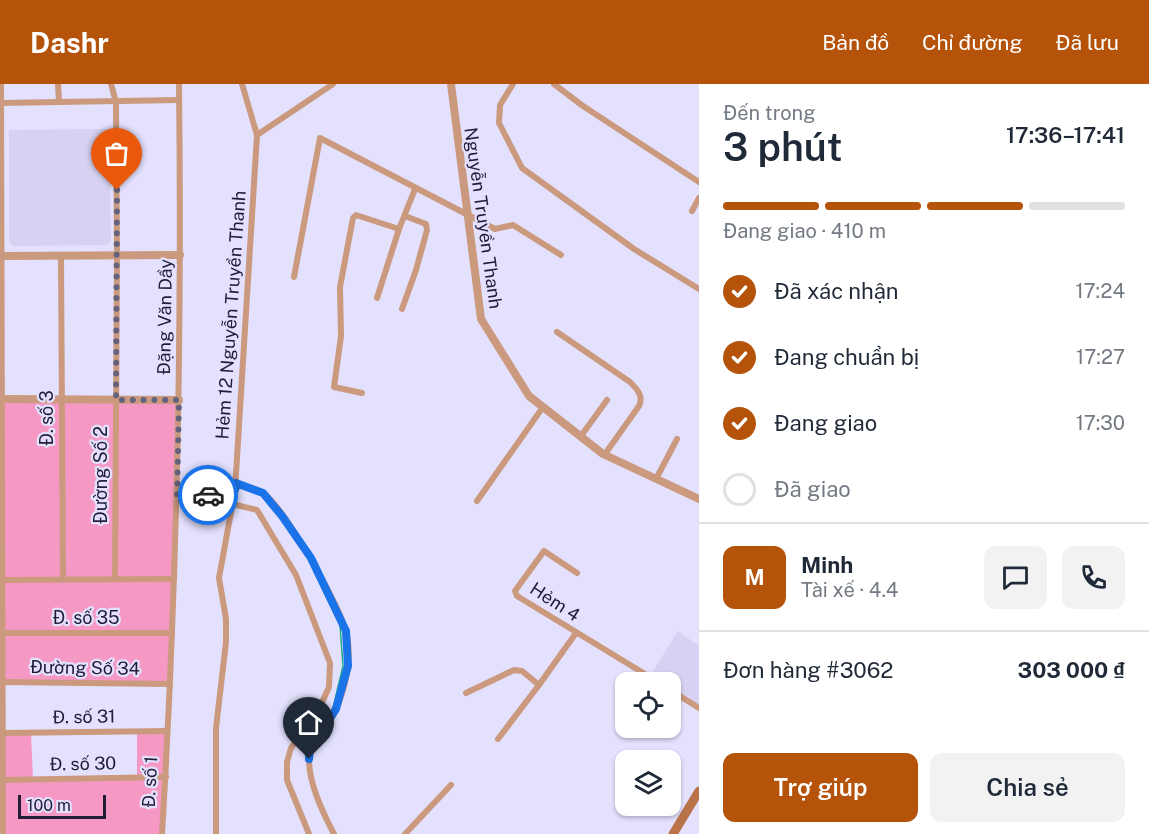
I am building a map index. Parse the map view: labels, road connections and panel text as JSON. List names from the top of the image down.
{
  "streets": {
    "street": [
      "Nguyễn Truyền Thanh",
      "Hẻm 12 Nguyễn Truyền Thanh",
      "Đặng Văn Dầy",
      "Đ. số 3",
      "Đường Số 2",
      "Hẻm 4",
      "Đ. số 35",
      "Đường Số 34",
      "Đ. số 31",
      "Đ. số 30",
      "Đ. số 1"
    ]
  },
  "crossings": [
    ["Đặng Văn Dầy", "Đ. số 35"],
    ["Đặng Văn Dầy", "Đường Số 34"],
    ["Đặng Văn Dầy", "Đ. số 31"],
    ["Đặng Văn Dầy", "Đ. số 1"],
    ["Đ. số 31", "Đ. số 1"],
    ["Đ. số 30", "Đ. số 1"]
  ],
  "scale_bar": "100 m",
  "page": {
    "header": "Dashr",
    "nav": ["Bản đồ", "Chỉ đường", "Đã lưu"],
    "heading": ["3 phút", "Đến trong", "17:36–17:41"],
    "panel": [
      "Minh",
      "Tài xế · 4.4",
      "Đơn hàng #3062",
      "303 000 ₫"
    ],
    "bar": "Đang giao · 410 m",
    "list": [
      ["Đã xác nhận", "17:24"],
      ["Đang chuẩn bị", "17:27"],
      ["Đang giao", "17:30"],
      "Đã giao"
    ],
    "round": "M",
    "buttons": ["Trợ giúp", "Chia sẻ"],
    "scale": "100 m"
  }
}
